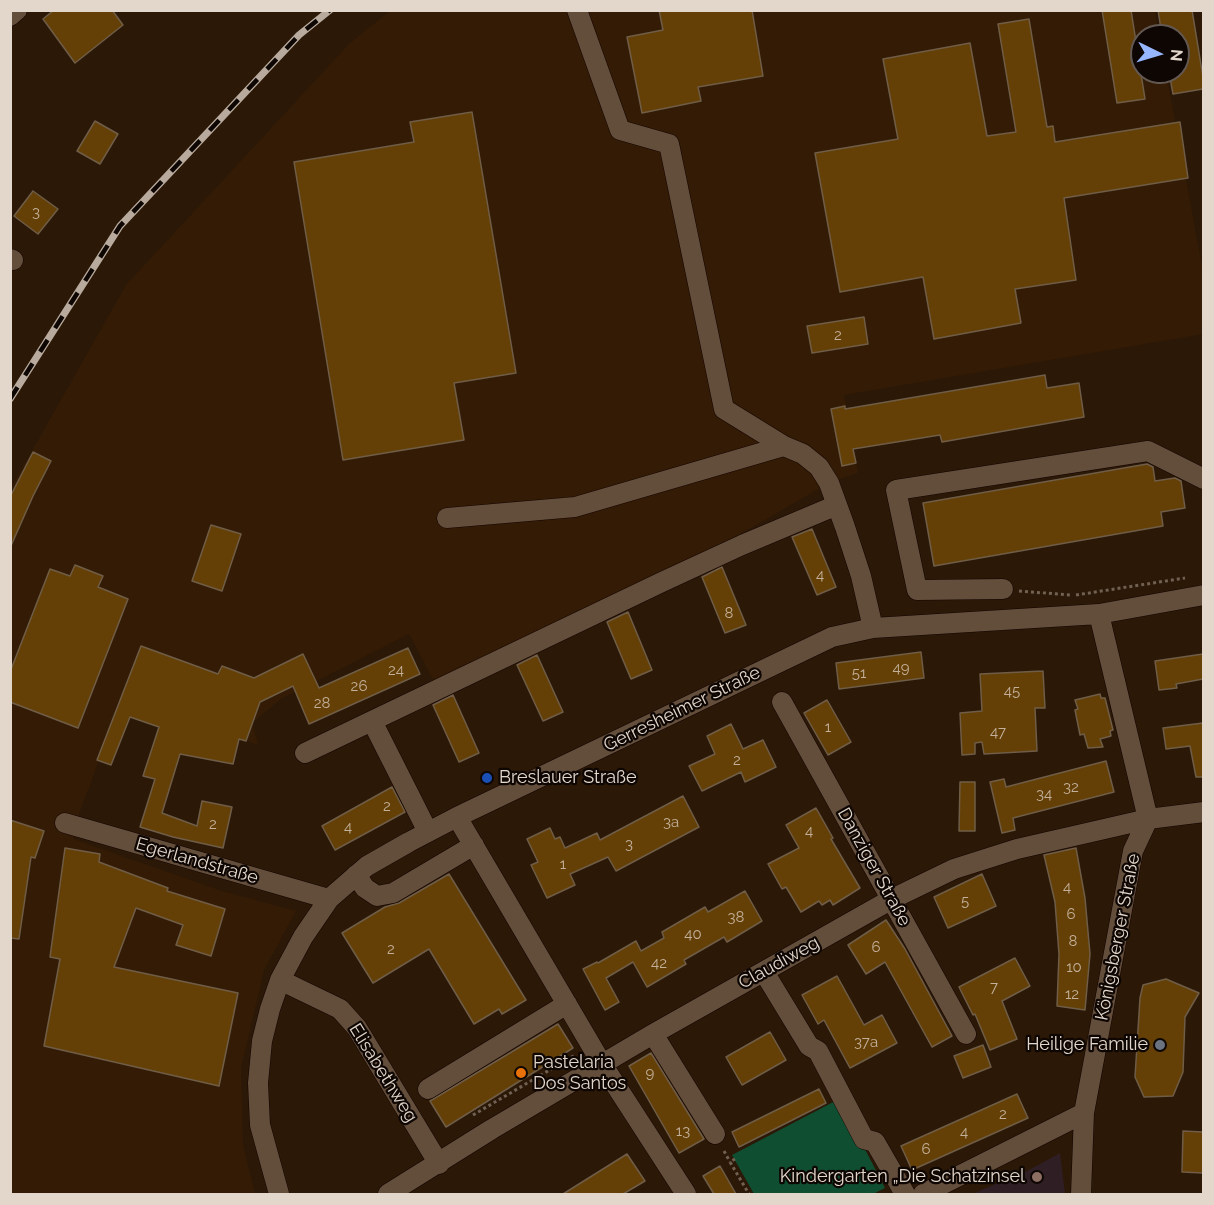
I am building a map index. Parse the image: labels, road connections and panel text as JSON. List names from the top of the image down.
{
  "streets": {
    "street": [
      "Gerresheimer Straße",
      "Egerlandstraße",
      "Danziger Straße",
      "Königsberger Straße",
      "Claudiweg",
      "Elisabethweg"
    ]
  },
  "crossings": [
    ["Gerresheimer Straße", "Egerlandstraße"],
    ["Gerresheimer Straße", "Elisabethweg"],
    ["Danziger Straße", "Claudiweg"],
    ["Königsberger Straße", "Claudiweg"],
    ["Claudiweg", "Elisabethweg"]
  ],
  "places": [
    "Breslauer Straße",
    "Heilige Familie",
    "Pastelaria Dos Santos",
    "Kindergarten „Die Schatzinsel"
  ],
  "house_numbers": [
    "3",
    "2",
    "4",
    "8",
    "49",
    "24",
    "51",
    "26",
    "45",
    "28",
    "1",
    "47",
    "2",
    "32",
    "34",
    "2",
    "3a",
    "2",
    "4",
    "4",
    "3",
    "1",
    "4",
    "5",
    "6",
    "38",
    "40",
    "8",
    "6",
    "2",
    "42",
    "10",
    "7",
    "12",
    "37a",
    "9",
    "2",
    "13",
    "4",
    "6"
  ],
  "north": "right"
}
